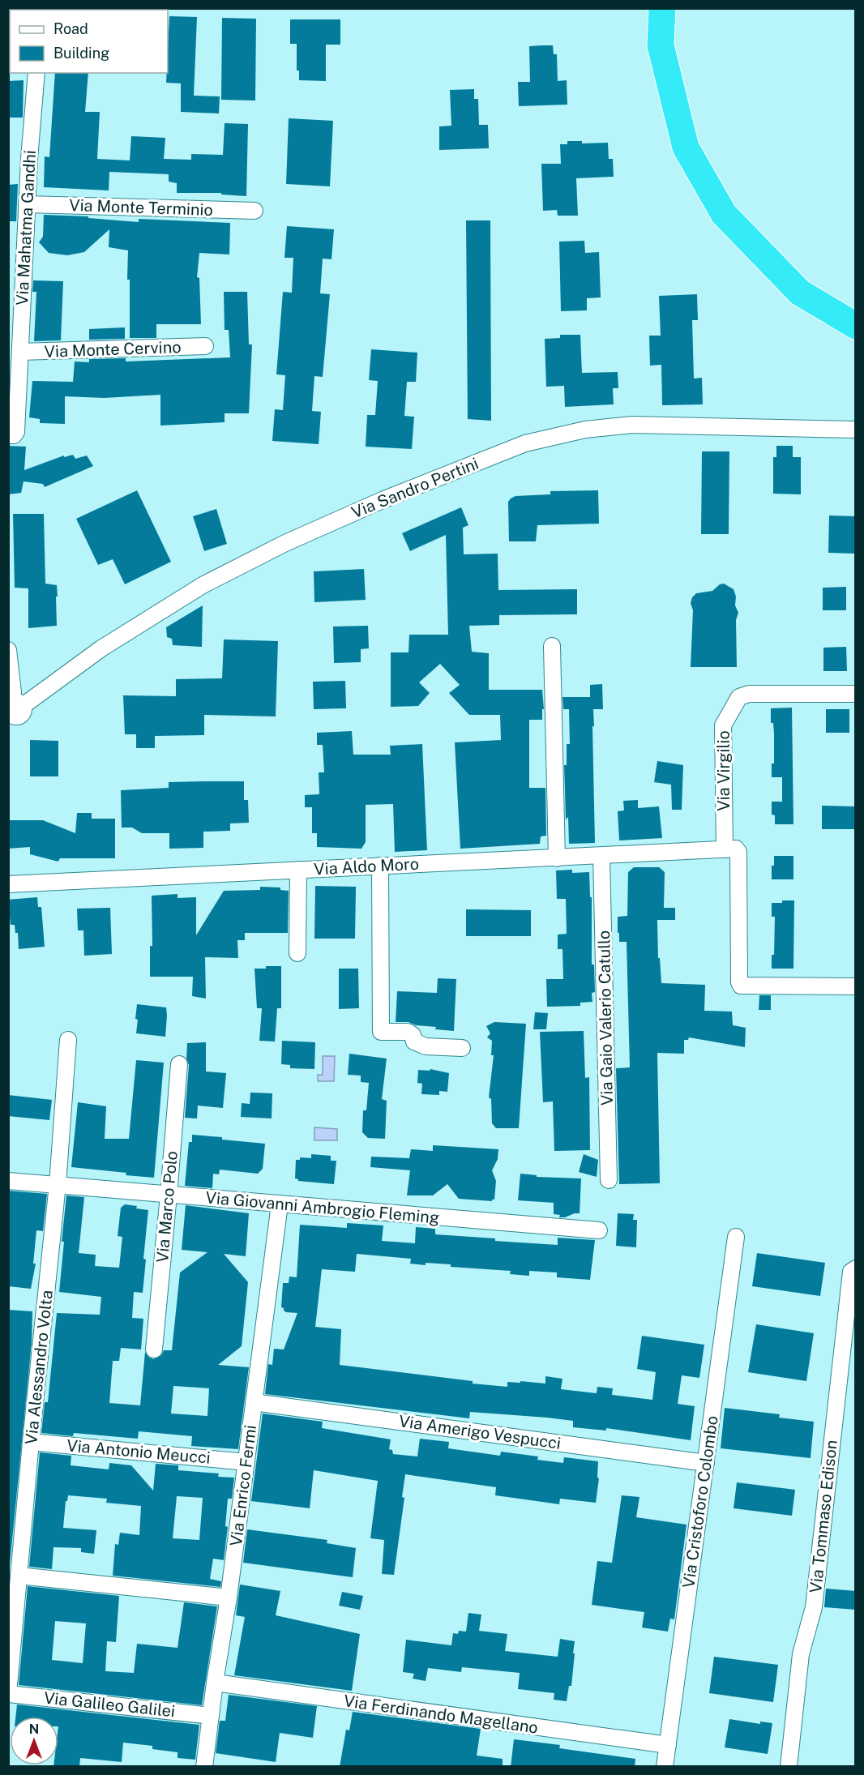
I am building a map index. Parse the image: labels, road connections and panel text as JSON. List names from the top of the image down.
{
  "streets": {
    "street": [
      "Via Monte Terminio",
      "Via Mahatma Gandhi",
      "Via Monte Cervino",
      "Via Sandro Pertini",
      "Via Virgilio",
      "Via Aldo Moro",
      "Via Gaio Valerio Catullo",
      "Via Marco Polo",
      "Via Giovanni Ambrogio Fleming",
      "Via Alessandro Volta",
      "Via Amerigo Vespucci",
      "Via Antonio Meucci",
      "Via Enrico Fermi",
      "Via Cristoforo Colombo",
      "Via Tommaso Edison",
      "Via Galileo Galilei",
      "Via Ferdinando Magellano"
    ]
  },
  "crossings": [
    ["Via Monte Terminio", "Via Mahatma Gandhi"],
    ["Via Mahatma Gandhi", "Via Monte Cervino"],
    ["Via Virgilio", "Via Aldo Moro"],
    ["Via Aldo Moro", "Via Gaio Valerio Catullo"],
    ["Via Marco Polo", "Via Giovanni Ambrogio Fleming"],
    ["Via Giovanni Ambrogio Fleming", "Via Alessandro Volta"],
    ["Via Giovanni Ambrogio Fleming", "Via Enrico Fermi"],
    ["Via Alessandro Volta", "Via Antonio Meucci"],
    ["Via Alessandro Volta", "Via Galileo Galilei"],
    ["Via Amerigo Vespucci", "Via Enrico Fermi"],
    ["Via Amerigo Vespucci", "Via Cristoforo Colombo"],
    ["Via Antonio Meucci", "Via Enrico Fermi"],
    ["Via Enrico Fermi", "Via Galileo Galilei"],
    ["Via Enrico Fermi", "Via Ferdinando Magellano"],
    ["Via Cristoforo Colombo", "Via Ferdinando Magellano"]
  ],
  "legend": ["Road", "Building"],
  "north": "top"
}
